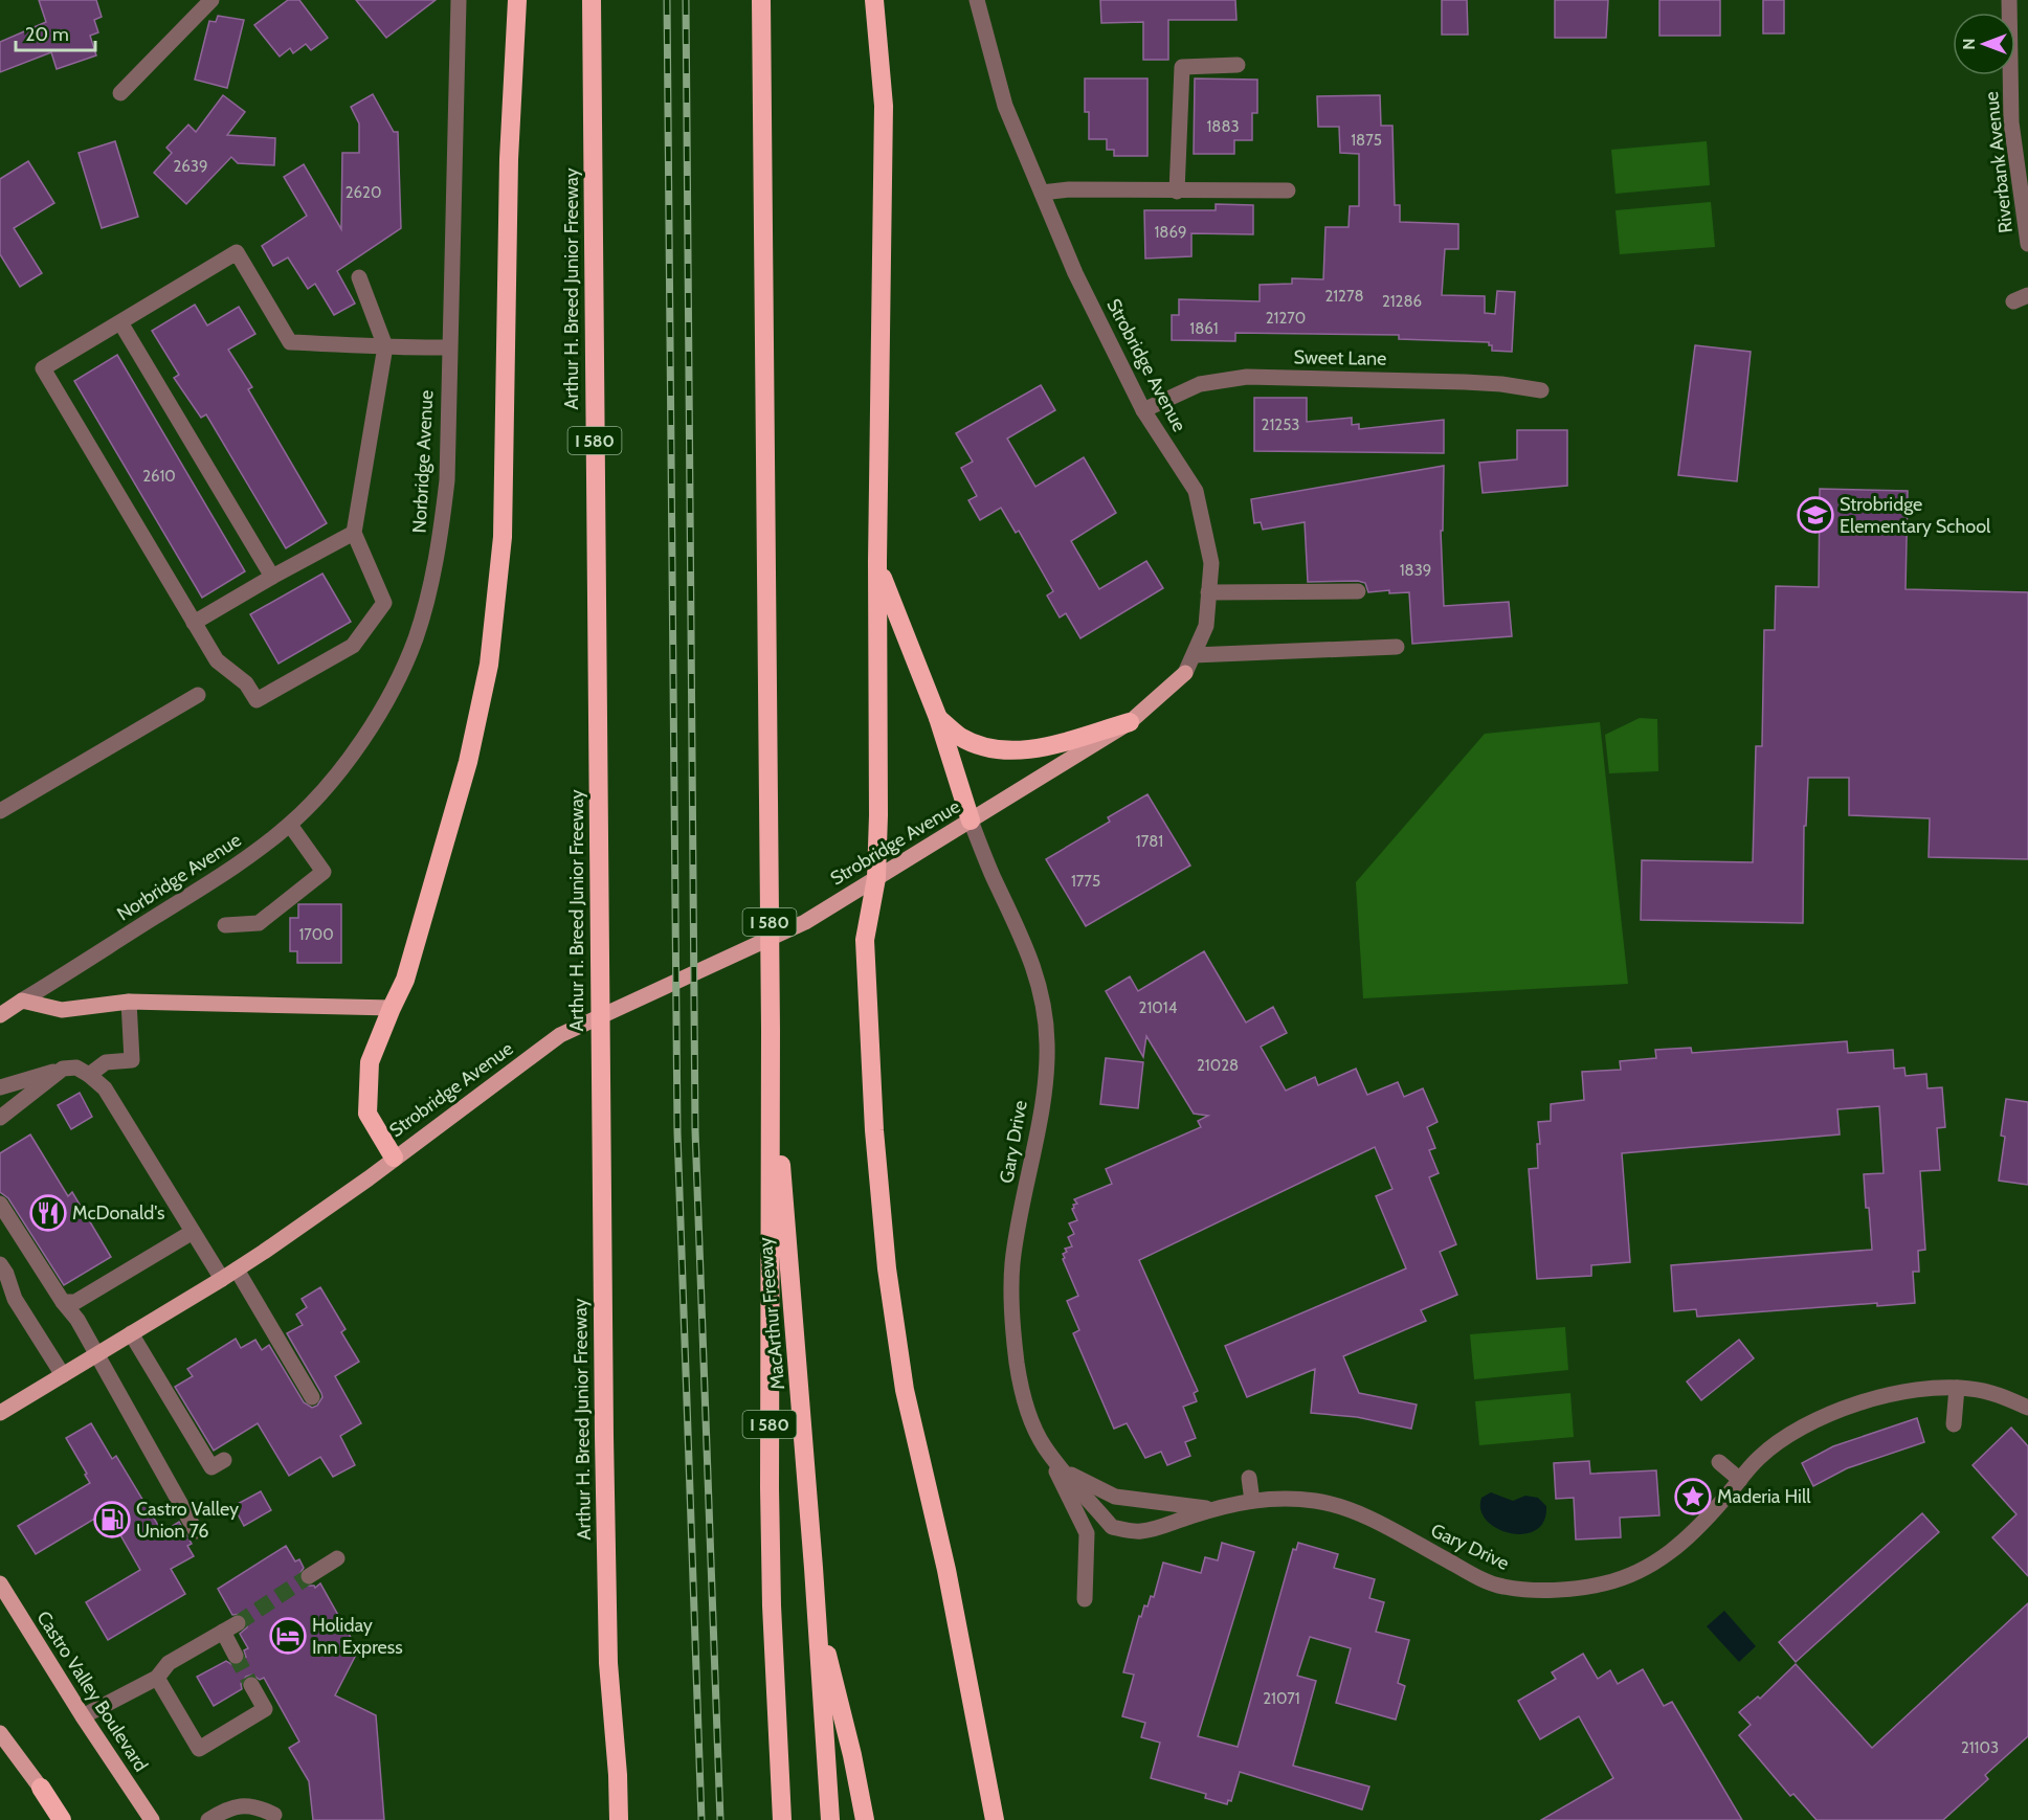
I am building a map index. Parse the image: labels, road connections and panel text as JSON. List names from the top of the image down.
{
  "streets": {
    "highway": ["Arthur H. Breed Junior Freeway", "I 580", "MacArthur Freeway"],
    "main road": ["Strobridge Avenue", "Castro Valley Boulevard"],
    "street": [
      "Riverbank Avenue",
      "Sweet Lane",
      "Norbridge Avenue",
      "Gary Drive"
    ]
  },
  "crossings": [
    ["Sweet Lane", "Strobridge Avenue"],
    ["Strobridge Avenue", "Gary Drive"],
    ["I 580", "MacArthur Freeway"]
  ],
  "places": {
    "school or university": ["Strobridge Elementary School"],
    "restaurant": ["McDonald's"],
    "place": ["Maderia Hill"],
    "fuel station": ["Castro Valley Union 76"],
    "hotel": ["Holiday Inn Express"]
  },
  "house_numbers": [
    "1883",
    "1875",
    "2639",
    "2620",
    "1869",
    "21278",
    "21286",
    "21270",
    "1861",
    "21253",
    "2610",
    "1839",
    "1781",
    "1775",
    "1700",
    "21014",
    "21028",
    "21071",
    "21103"
  ],
  "scale_bar": "20 m",
  "north": "left"
}
